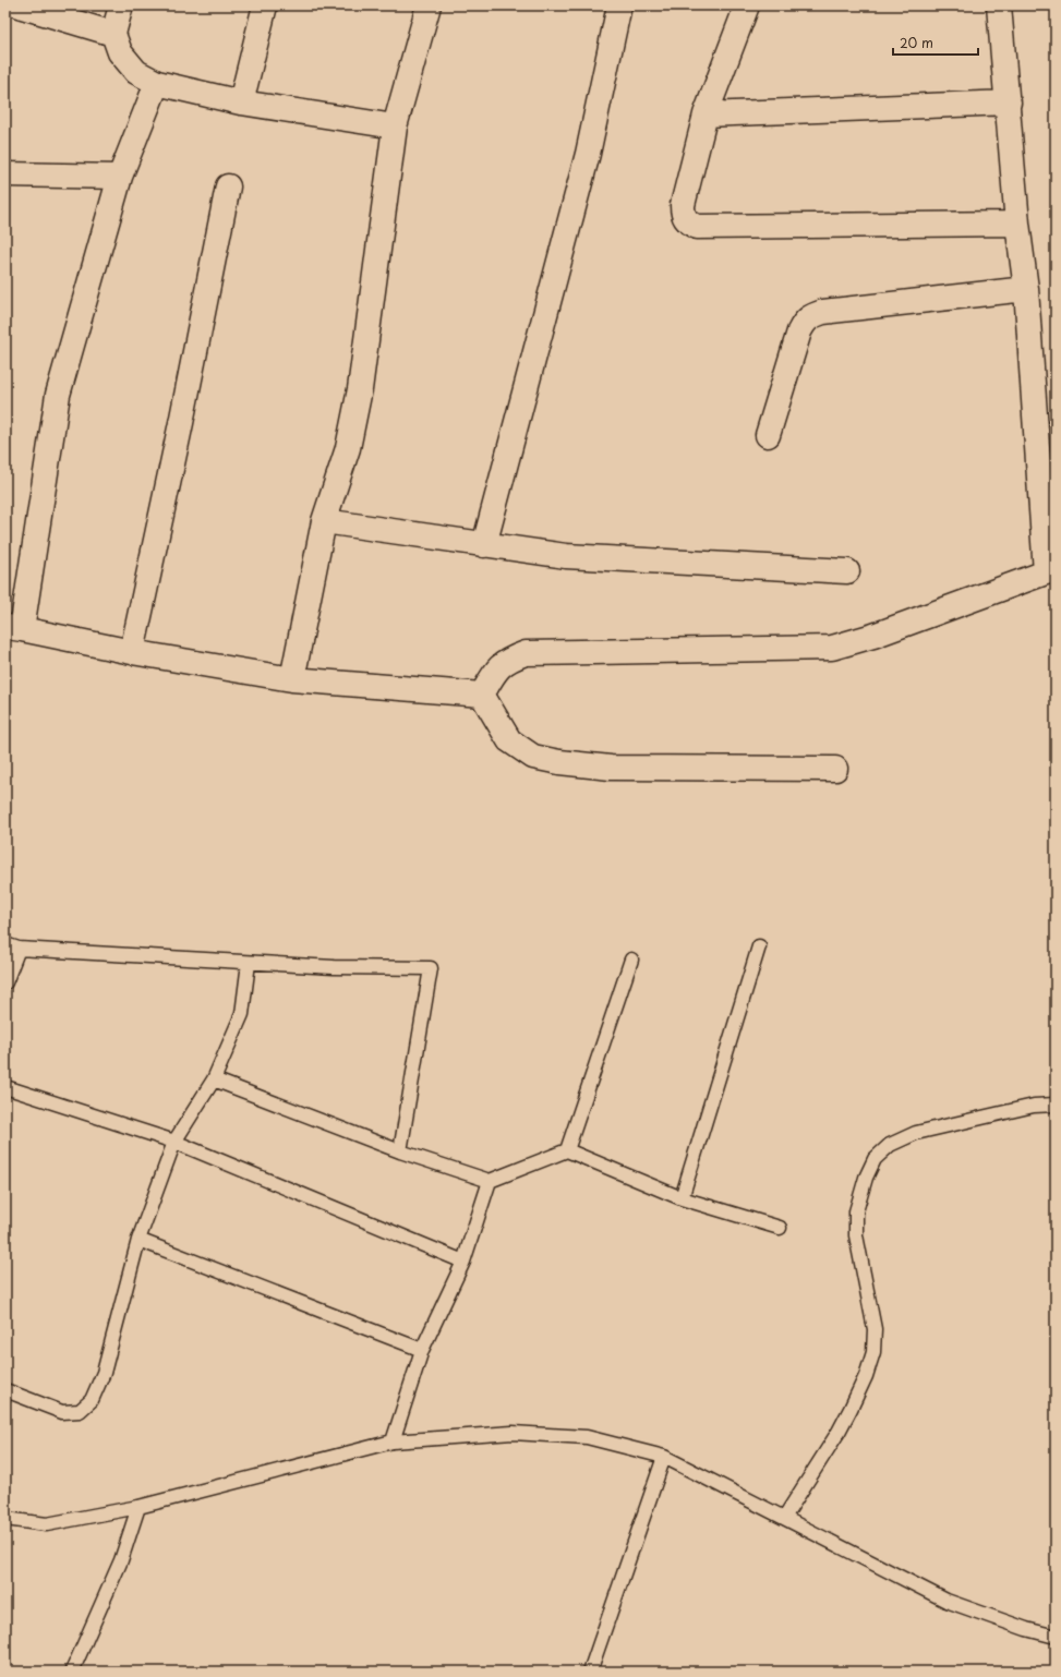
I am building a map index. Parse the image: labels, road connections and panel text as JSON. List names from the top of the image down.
{
  "scale_bar": "20 m"
}
